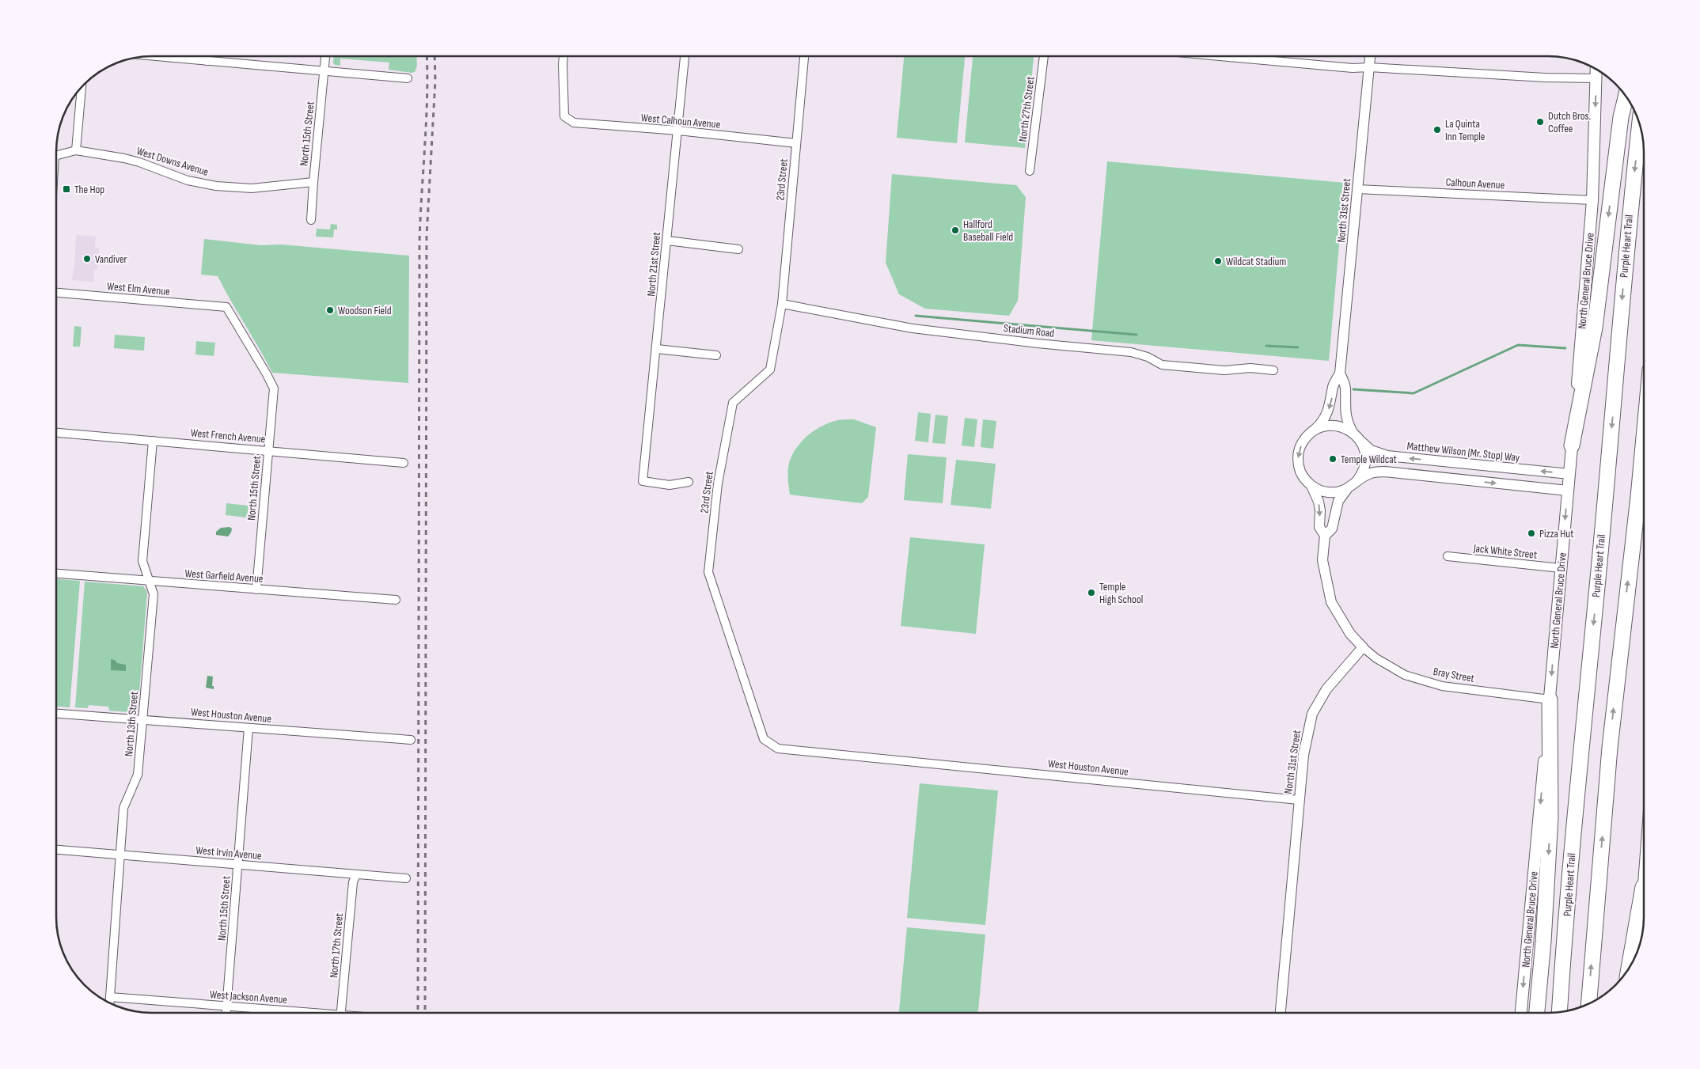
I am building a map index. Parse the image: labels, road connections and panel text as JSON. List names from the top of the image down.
{
  "streets": {
    "highway": ["Purple Heart Trail"],
    "main road": ["North General Bruce Drive"],
    "street": [
      "North 27th Street",
      "West Calhoun Avenue",
      "North 15th Street",
      "West Downs Avenue",
      "23rd Street",
      "Calhoun Avenue",
      "North 31st Street",
      "North 21st Street",
      "West Elm Avenue",
      "Stadium Road",
      "West French Avenue",
      "Matthew Wilson (Mr. Stop) Way",
      "Jack White Street",
      "West Garfield Avenue",
      "Bray Street",
      "West Houston Avenue",
      "North 13th Street",
      "West Irvin Avenue",
      "North 17th Street",
      "West Jackson Avenue"
    ]
  },
  "crossings": [
    ["West Calhoun Avenue", "23rd Street"],
    ["West Calhoun Avenue", "North 21st Street"],
    ["North 15th Street", "West Downs Avenue"],
    ["North 15th Street", "West Elm Avenue"],
    ["North 15th Street", "West French Avenue"],
    ["North 15th Street", "West Garfield Avenue"],
    ["North 15th Street", "West Houston Avenue"],
    ["North 15th Street", "West Irvin Avenue"],
    ["North 15th Street", "West Jackson Avenue"],
    ["23rd Street", "Stadium Road"],
    ["23rd Street", "West Houston Avenue"],
    ["Calhoun Avenue", "North 31st Street"],
    ["Calhoun Avenue", "North General Bruce Drive"],
    ["North 31st Street", "Matthew Wilson (Mr. Stop) Way"],
    ["North 31st Street", "Bray Street"],
    ["North 31st Street", "West Houston Avenue"],
    ["North General Bruce Drive", "Matthew Wilson (Mr. Stop) Way"],
    ["North General Bruce Drive", "Jack White Street"],
    ["North General Bruce Drive", "Bray Street"],
    ["West French Avenue", "North 13th Street"],
    ["West Garfield Avenue", "North 13th Street"],
    ["West Houston Avenue", "North 13th Street"],
    ["North 13th Street", "West Irvin Avenue"],
    ["North 13th Street", "West Jackson Avenue"],
    ["West Irvin Avenue", "North 17th Street"]
  ],
  "one_way": ["North General Bruce Drive"],
  "places": {
    "other": [
      "Dutch Bros. Coffee",
      "La Quinta Inn Temple",
      "Hallford Baseball Field",
      "Vandiver",
      "Wildcat Stadium",
      "Woodson Field",
      "Temple Wildcat",
      "Pizza Hut",
      "Temple High School"
    ],
    "transit": ["The Hop"]
  }
}
